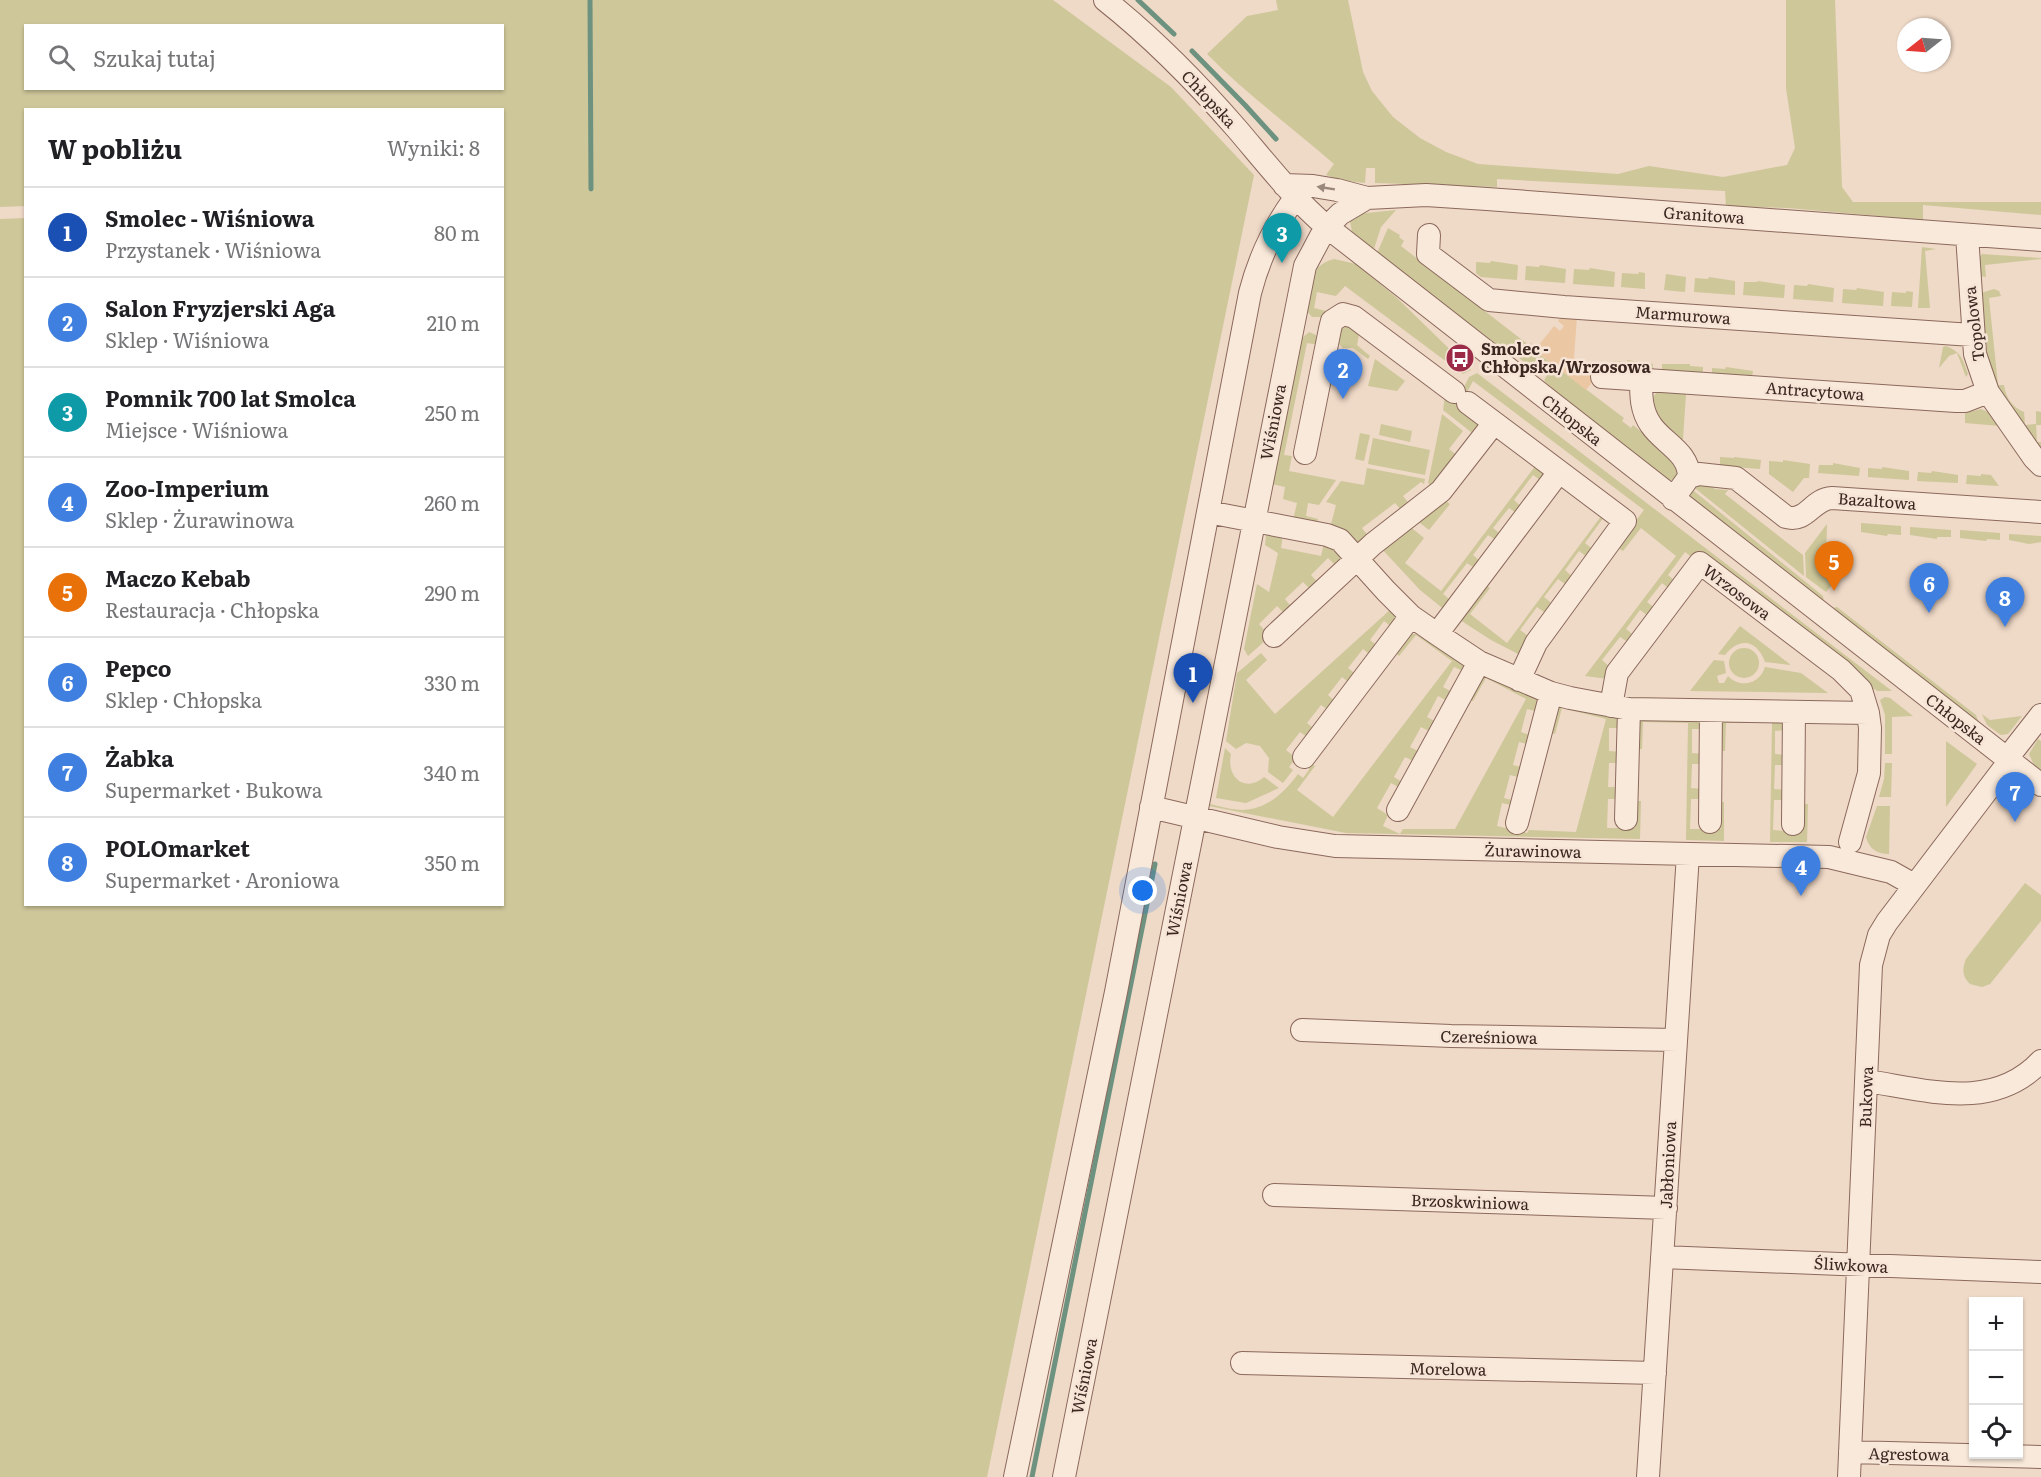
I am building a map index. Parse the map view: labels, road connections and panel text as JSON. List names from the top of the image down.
{
  "streets": {
    "street": [
      "Chłopska",
      "Granitowa",
      "Marmurowa",
      "Topolowa",
      "Antracytowa",
      "Wiśniowa",
      "Bazaltowa",
      "Wrzosowa",
      "Żurawinowa",
      "Czereśniowa",
      "Bukowa",
      "Jabłoniowa",
      "Brzoskwiniowa",
      "Śliwkowa",
      "Morelowa",
      "Agrestowa"
    ]
  },
  "crossings": [
    ["Chłopska", "Granitowa"],
    ["Chłopska", "Wiśniowa"],
    ["Chłopska", "Bukowa"],
    ["Granitowa", "Topolowa"],
    ["Granitowa", "Wiśniowa"],
    ["Marmurowa", "Topolowa"],
    ["Topolowa", "Antracytowa"],
    ["Wiśniowa", "Żurawinowa"],
    ["Żurawinowa", "Bukowa"],
    ["Żurawinowa", "Jabłoniowa"],
    ["Czereśniowa", "Jabłoniowa"],
    ["Bukowa", "Śliwkowa"],
    ["Bukowa", "Agrestowa"],
    ["Jabłoniowa", "Brzoskwiniowa"],
    ["Jabłoniowa", "Śliwkowa"],
    ["Jabłoniowa", "Morelowa"]
  ],
  "places": {
    "bus stop": ["Smolec - Chłopska/Wrzosowa"]
  },
  "north": "left",
  "page": {
    "search": "Szukaj tutaj",
    "heading": ["W pobliżu", "Wyniki: 8"],
    "list": [
      {
        "mark": "1",
        "name": "Smolec - Wiśniowa",
        "note": "Przystanek · Wiśniowa",
        "value": "80 m"
      },
      {
        "mark": "2",
        "name": "Salon Fryzjerski Aga",
        "note": "Sklep · Wiśniowa",
        "value": "210 m"
      },
      {
        "mark": "3",
        "name": "Pomnik 700 lat Smolca",
        "note": "Miejsce · Wiśniowa",
        "value": "250 m"
      },
      {
        "mark": "4",
        "name": "Zoo-Imperium",
        "note": "Sklep · Żurawinowa",
        "value": "260 m"
      },
      {
        "mark": "5",
        "name": "Maczo Kebab",
        "note": "Restauracja · Chłopska",
        "value": "290 m"
      },
      {
        "mark": "6",
        "name": "Pepco",
        "note": "Sklep · Chłopska",
        "value": "330 m"
      },
      {
        "mark": "7",
        "name": "Żabka",
        "note": "Supermarket · Bukowa",
        "value": "340 m"
      },
      {
        "mark": "8",
        "name": "POLOmarket",
        "note": "Supermarket · Aroniowa",
        "value": "350 m"
      }
    ],
    "pins": [
      "3",
      "2",
      "5",
      "6",
      "8",
      "1",
      "7",
      "4"
    ],
    "map_buttons": ["+", "−"]
  }
}
